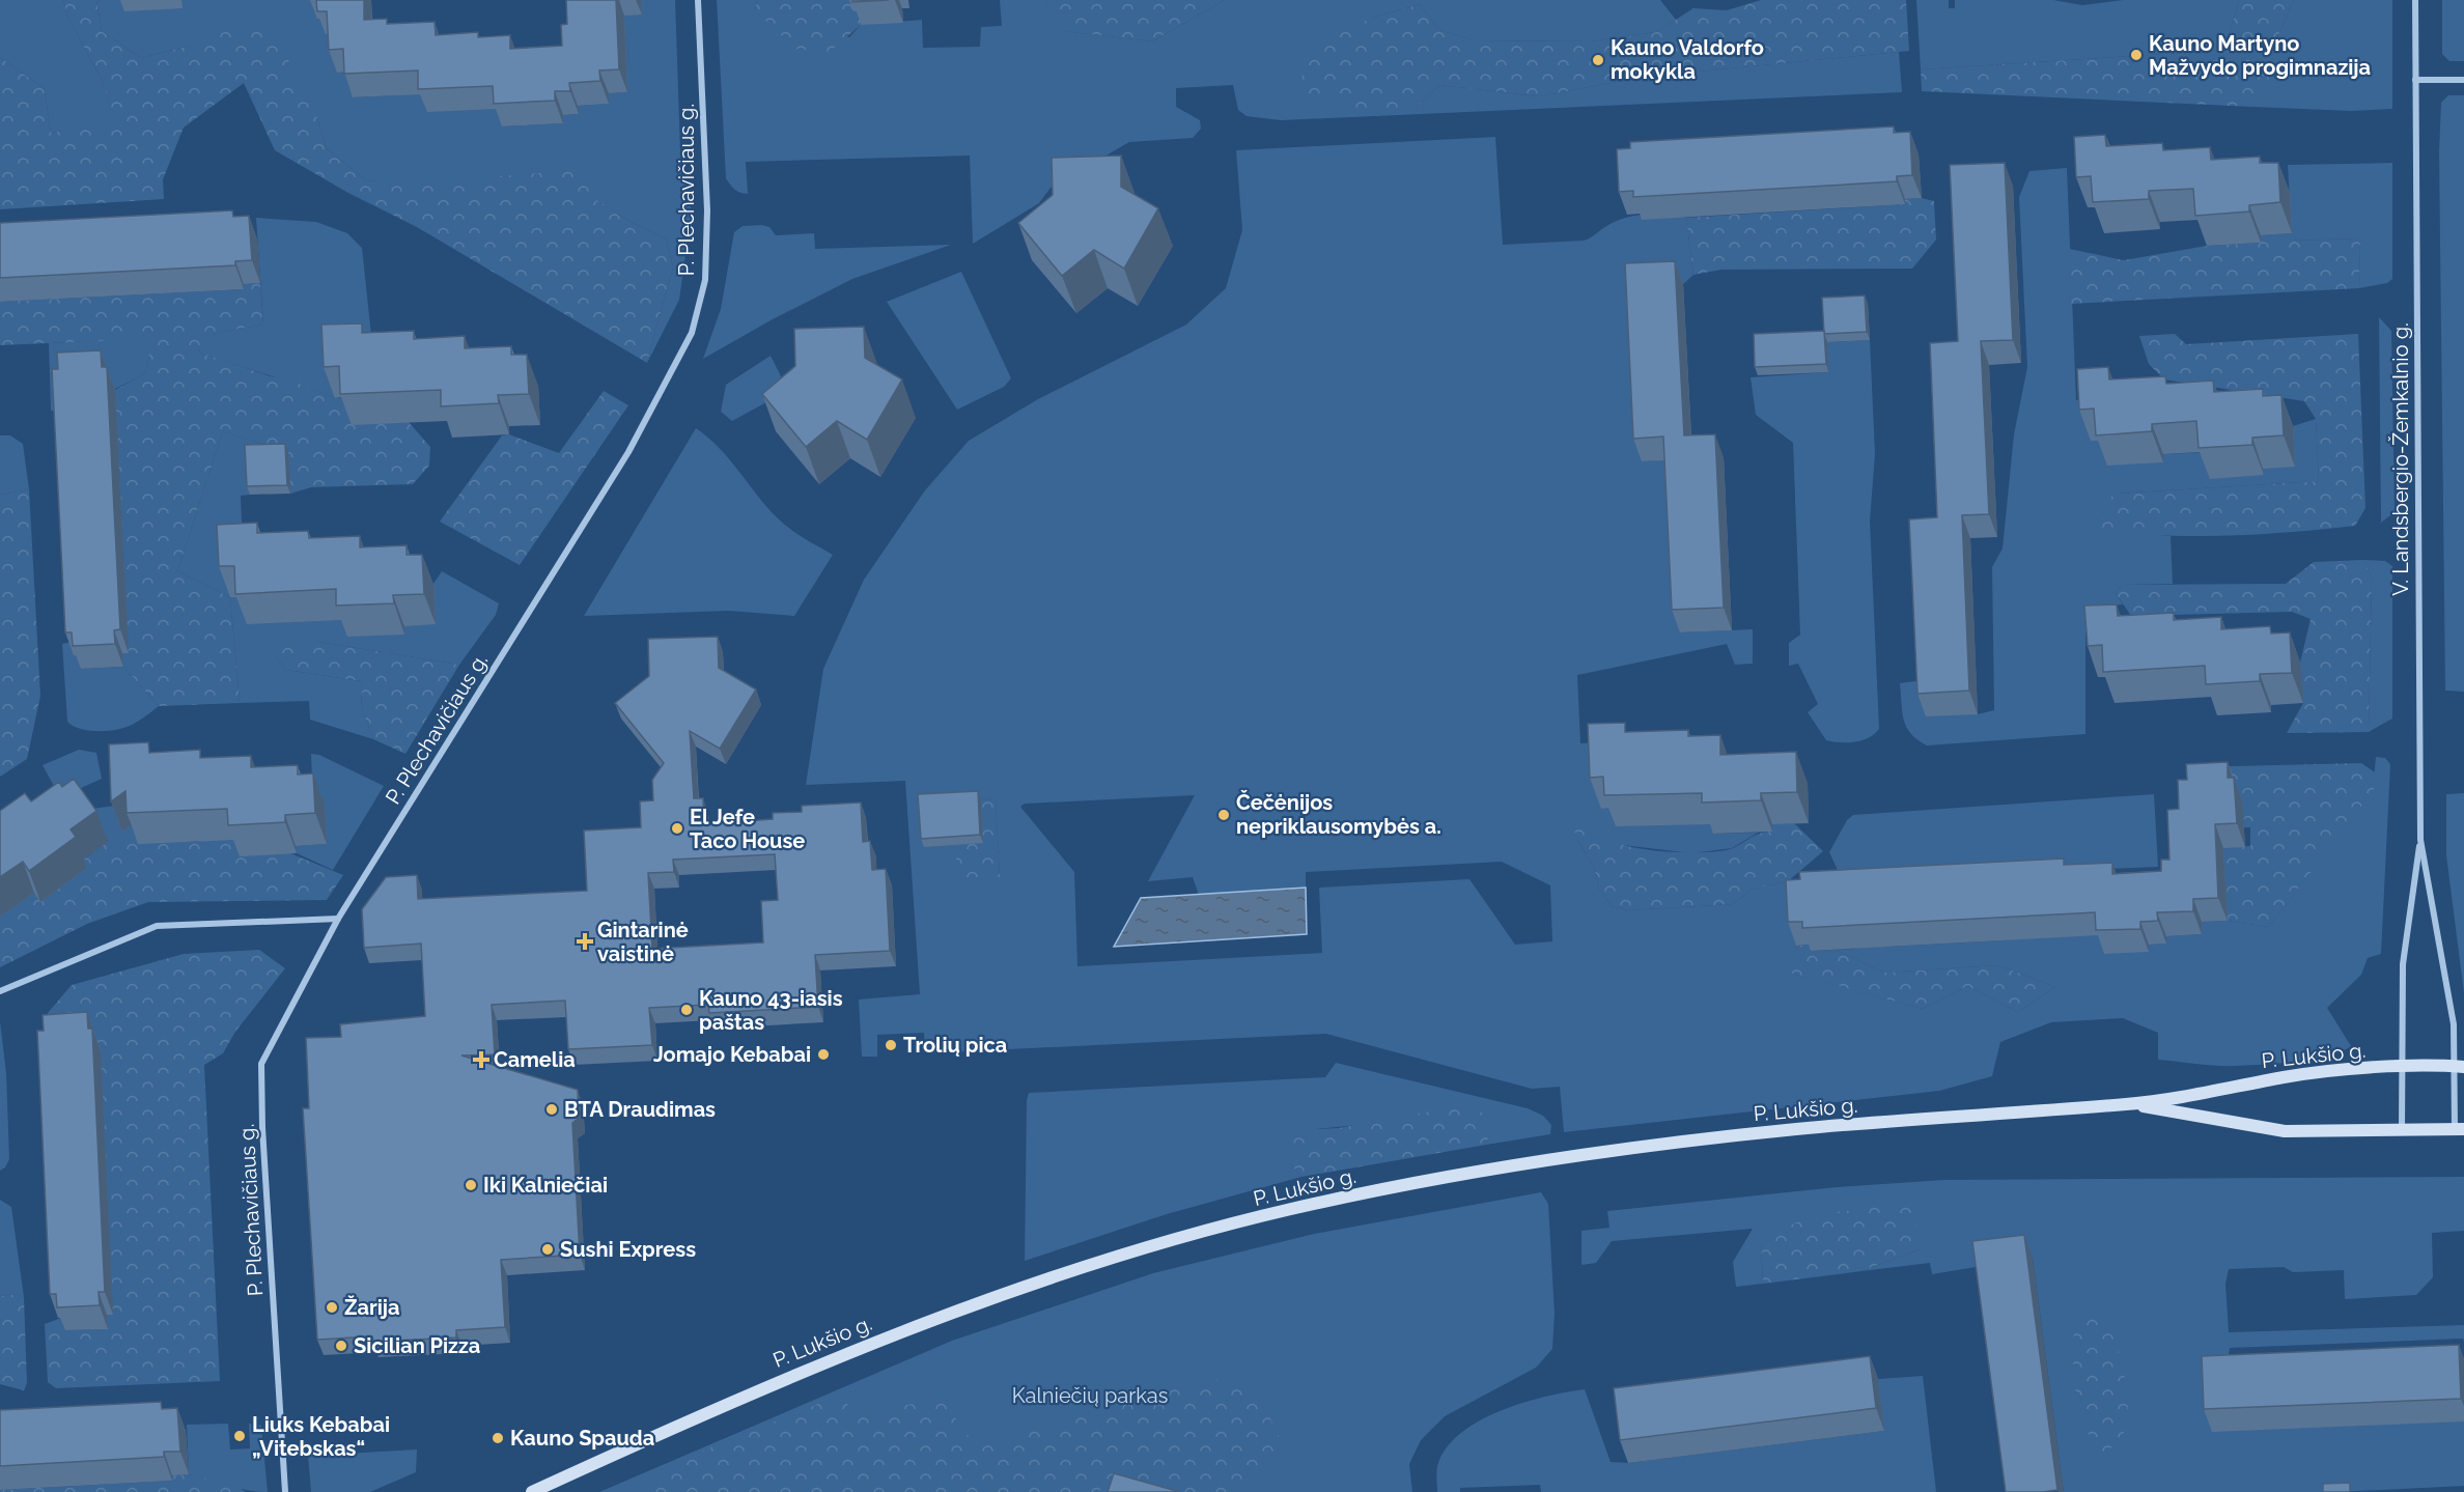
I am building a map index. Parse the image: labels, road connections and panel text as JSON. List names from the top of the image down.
{
  "streets": {
    "main road": ["P. Lukšio g."],
    "street": ["P. Plechavičiaus g.", "V. Landsbergio-Žemkalnio g."]
  },
  "crossings": [
    ["V. Landsbergio-Žemkalnio g.", "P. Lukšio g."]
  ],
  "parks": ["Kalniečių parkas"],
  "places": {
    "other": [
      "Kauno Martyno Mažvydo progimnazija",
      "Kauno Valdorfo mokykla",
      "Čečėnijos nepriklausomybės a.",
      "El Jefe Taco House",
      "Kauno 43-iasis paštas",
      "Trolių pica",
      "Jomajo Kebabai",
      "BTA Draudimas",
      "Iki Kalniečiai",
      "Sushi Express",
      "Žarija",
      "Sicilian Pizza",
      "Liuks Kebabai „Vitebskas“",
      "Kauno Spauda"
    ],
    "health": ["Gintarinė vaistinė", "Camelia"]
  }
}
